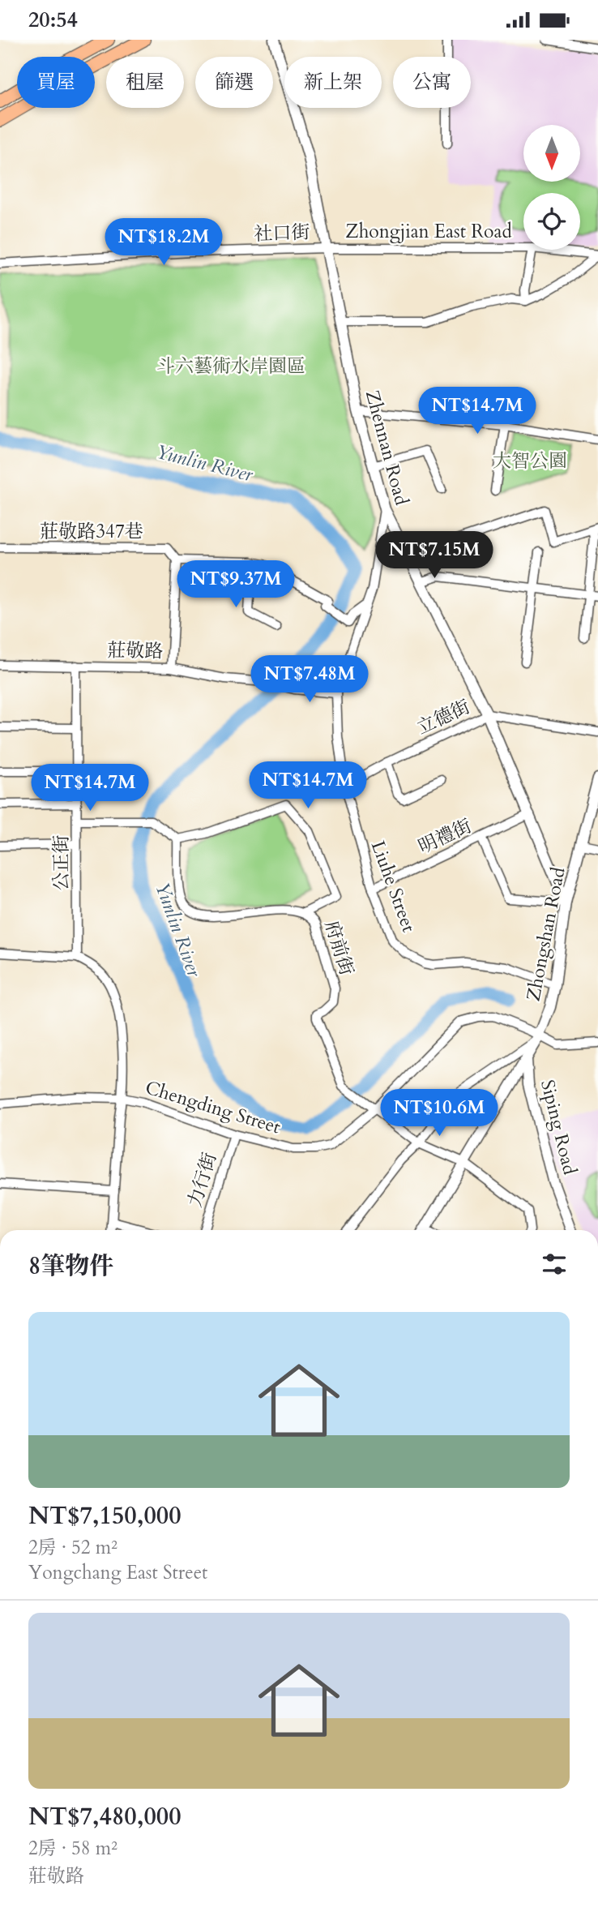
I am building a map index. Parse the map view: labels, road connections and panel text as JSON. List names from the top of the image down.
{
  "streets": {
    "street": [
      "Zhongjian East Road",
      "社口街",
      "Zhennan Road",
      "莊敬路347巷",
      "莊敬路",
      "立德街",
      "明禮街",
      "公正街",
      "Liuhe Street",
      "Zhongshan Road",
      "府前街",
      "Chengding Street",
      "Siping Road",
      "力行街"
    ]
  },
  "crossings": [
    ["Zhongjian East Road", "社口街"],
    ["Zhongjian East Road", "Zhennan Road"],
    ["社口街", "Zhennan Road"],
    ["Zhennan Road", "立德街"],
    ["Zhennan Road", "明禮街"],
    ["Zhennan Road", "Liuhe Street"],
    ["Zhennan Road", "Zhongshan Road"],
    ["莊敬路", "公正街"],
    ["莊敬路", "Liuhe Street"],
    ["立德街", "Liuhe Street"],
    ["明禮街", "Liuhe Street"],
    ["Liuhe Street", "Zhongshan Road"],
    ["Zhongshan Road", "Chengding Street"],
    ["Zhongshan Road", "Siping Road"],
    ["府前街", "Chengding Street"],
    ["Chengding Street", "力行街"]
  ],
  "water": ["Yunlin River"],
  "parks": ["斗六藝術水岸園區", "大智公園"],
  "north": "bottom",
  "page": {
    "status": "20:54",
    "chip": [
      "買屋",
      "租屋",
      "篩選",
      "新上架",
      "公寓"
    ],
    "price": [
      "NT$18.2M",
      "NT$14.7M",
      "NT$7.15M",
      "NT$9.37M",
      "NT$7.48M",
      "NT$14.7M",
      "NT$14.7M",
      "NT$10.6M"
    ],
    "heading": "8筆物件",
    "list": [
      {
        "name": "NT$7,150,000",
        "note": "2房 · 52 m² · Yongchang East Street"
      },
      {
        "name": "NT$7,480,000",
        "note": "2房 · 58 m² · 莊敬路"
      }
    ]
  }
}
